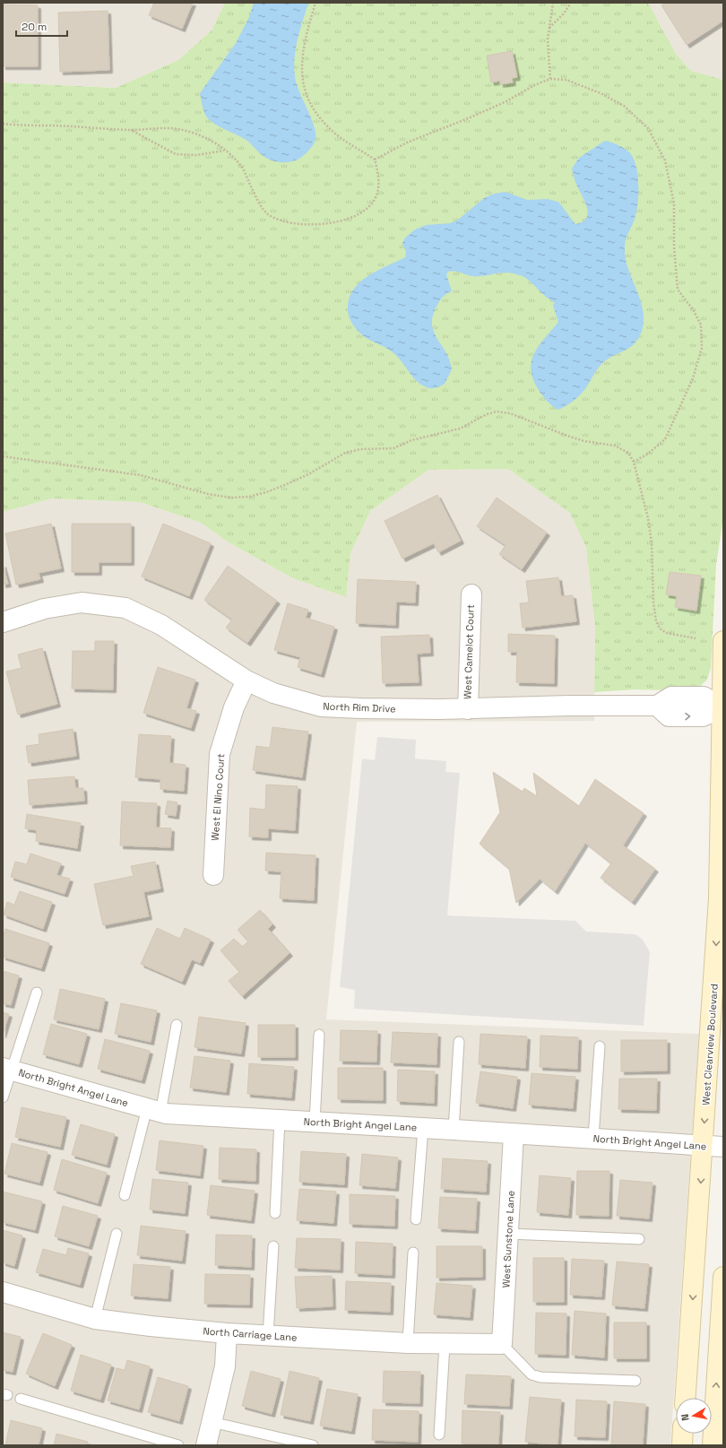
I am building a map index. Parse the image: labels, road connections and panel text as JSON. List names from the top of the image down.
{
  "streets": {
    "street": [
      "West Camelot Court",
      "North Rim Drive",
      "West El Nino Court",
      "West Clearview Boulevard",
      "North Bright Angel Lane",
      "West Sunstone Lane",
      "North Carriage Lane"
    ]
  },
  "crossings": [
    ["West Camelot Court", "North Rim Drive"],
    ["North Rim Drive", "West El Nino Court"],
    ["North Rim Drive", "West Clearview Boulevard"],
    ["West Clearview Boulevard", "North Bright Angel Lane"],
    ["North Bright Angel Lane", "West Sunstone Lane"],
    ["West Sunstone Lane", "North Carriage Lane"]
  ],
  "one_way": ["West Clearview Boulevard"],
  "scale_bar": "20 m",
  "north": "left"
}
